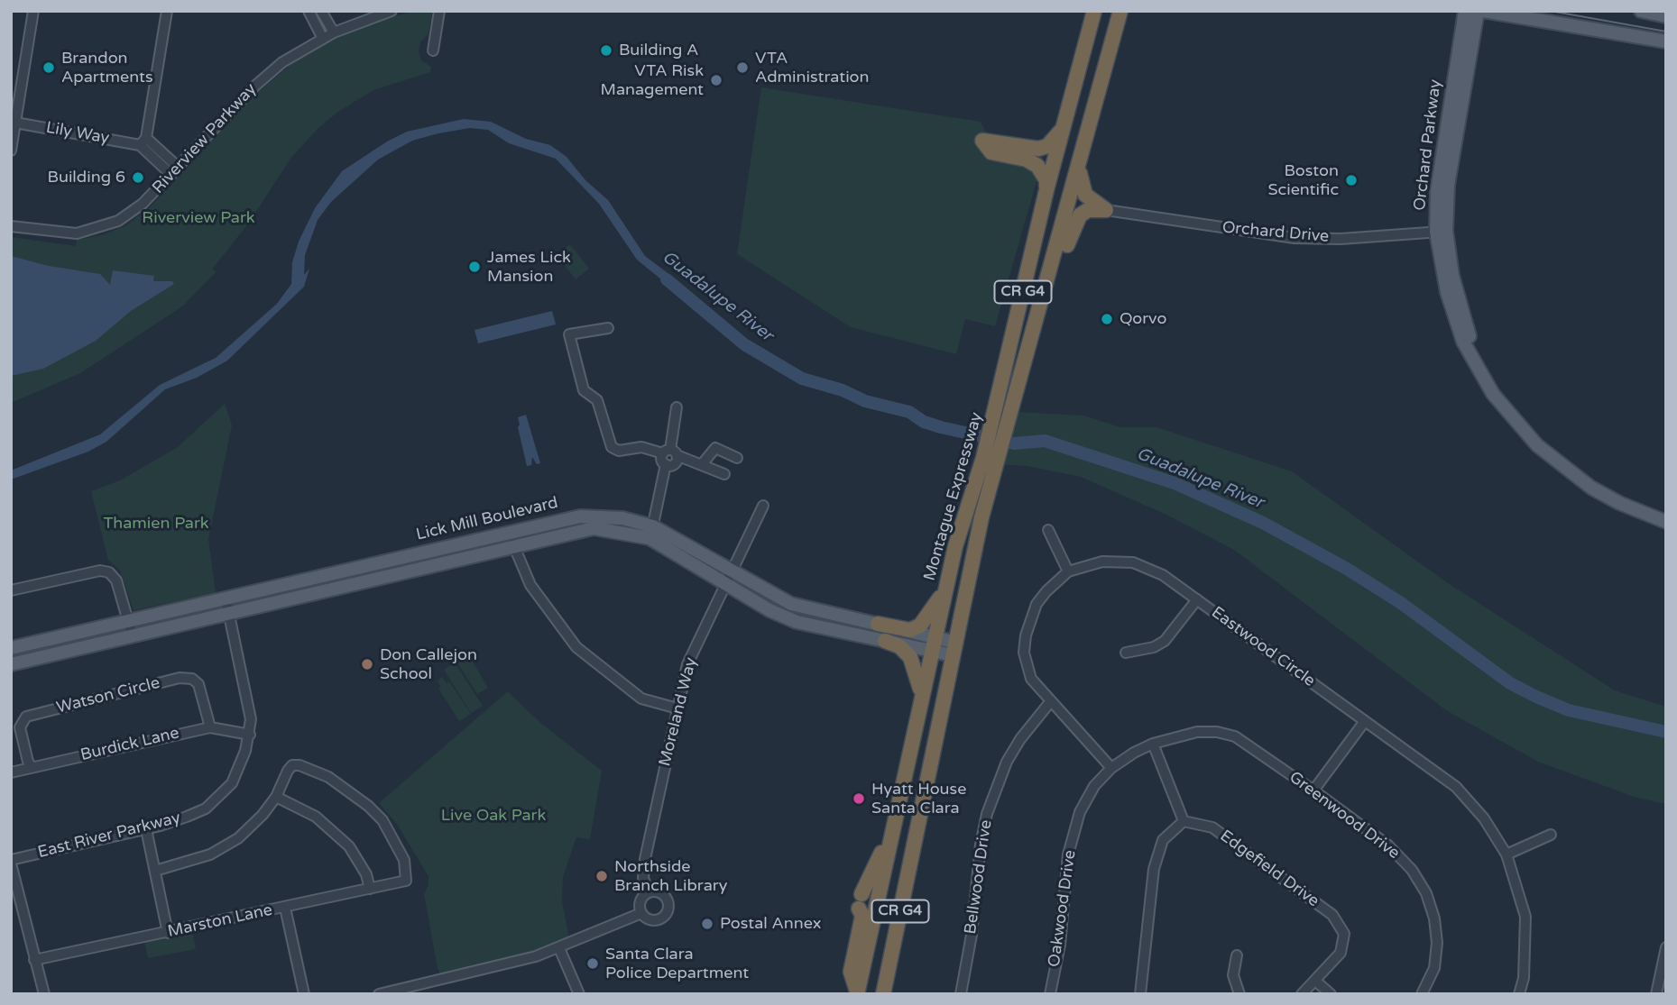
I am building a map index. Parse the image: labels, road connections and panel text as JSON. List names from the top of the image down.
{
  "streets": {
    "highway": ["CR G4", "Montague Expressway"],
    "main road": ["Orchard Parkway", "Lick Mill Boulevard"],
    "street": [
      "Lily Way",
      "Riverview Parkway",
      "Orchard Drive",
      "Eastwood Circle",
      "Watson Circle",
      "Moreland Way",
      "Burdick Lane",
      "Greenwood Drive",
      "East River Parkway",
      "Edgefield Drive",
      "Bellwood Drive",
      "Oakwood Drive",
      "Marston Lane"
    ]
  },
  "crossings": [
    ["Orchard Parkway", "Orchard Drive"],
    ["Montague Expressway", "Lick Mill Boulevard"],
    ["Lick Mill Boulevard", "Moreland Way"],
    ["Lick Mill Boulevard", "East River Parkway"],
    ["Eastwood Circle", "Bellwood Drive"],
    ["Eastwood Circle", "Oakwood Drive"],
    ["Watson Circle", "Burdick Lane"],
    ["Burdick Lane", "East River Parkway"],
    ["Greenwood Drive", "Oakwood Drive"]
  ],
  "water": ["Guadalupe River"],
  "parks": ["Riverview Park", "Thamien Park", "Live Oak Park"],
  "places": [
    "Building A",
    "Brandon Apartments",
    "VTA Administration",
    "VTA Risk Management",
    "Building 6",
    "Boston Scientific",
    "James Lick Mansion",
    "Qorvo",
    "Don Callejon School",
    "Hyatt House Santa Clara",
    "Northside Branch Library",
    "Postal Annex",
    "Santa Clara Police Department"
  ]
}
